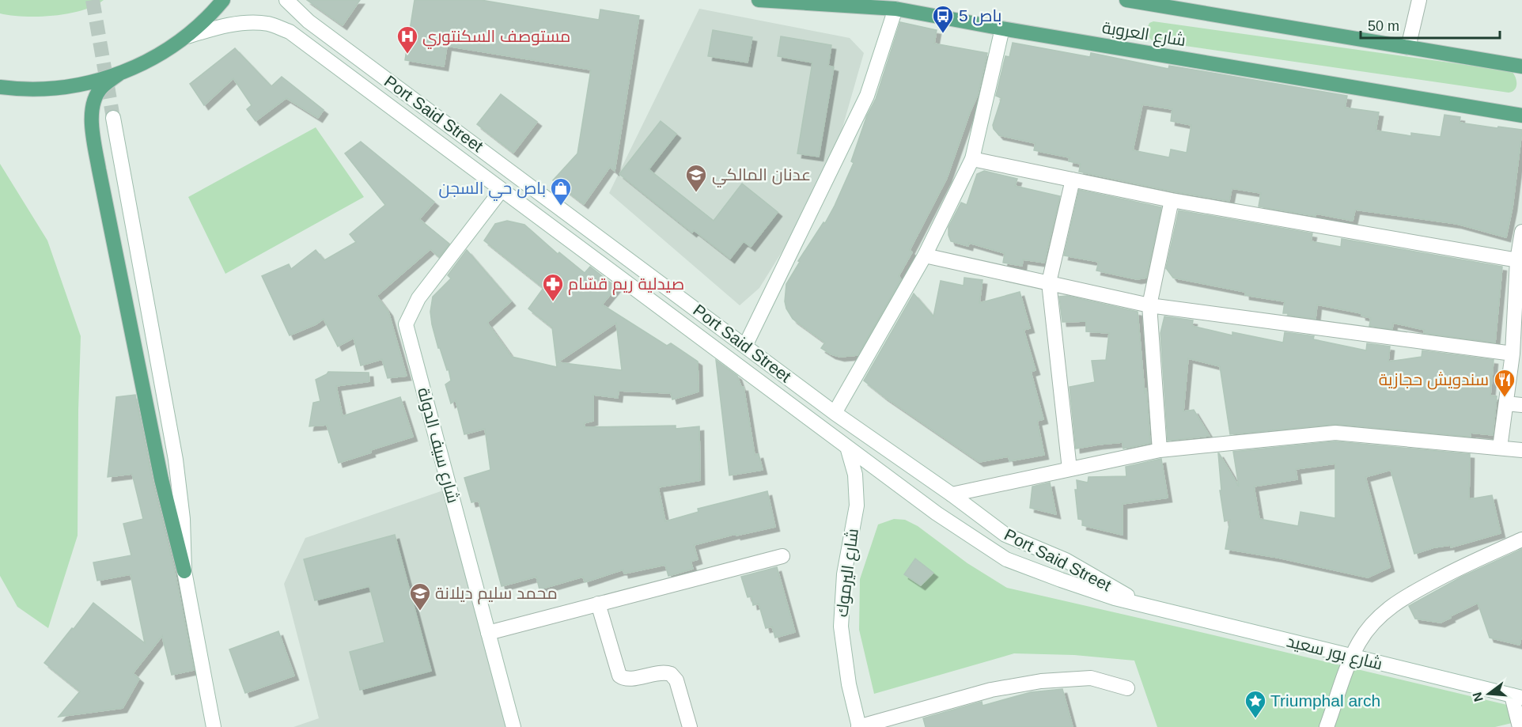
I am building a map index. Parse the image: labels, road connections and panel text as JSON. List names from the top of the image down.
{
  "streets": {
    "main road": ["شارع العروبة"],
    "street": [
      "Port Said Street",
      "شارع سيف الدولة",
      "شارع اليرموك",
      "شارع بور سعيد"
    ]
  },
  "crossings": [
    ["Port Said Street", "شارع بور سعيد"],
    ["شارع سيف الدولة", "شارع بور سعيد"],
    ["شارع اليرموك", "شارع بور سعيد"]
  ],
  "places": {
    "bus stop": ["باص 5"],
    "hospital": ["مستوصف السكنتوري"],
    "school or university": ["عدنان المالكي", "محمد سليم ديلانة"],
    "shop": ["باص حي السجن"],
    "pharmacy": ["صيدلية ريم قسّام"],
    "restaurant": ["سندويش حجازية"],
    "place": ["Triumphal arch"]
  },
  "scale_bar": "50 m",
  "north": "left"
}
